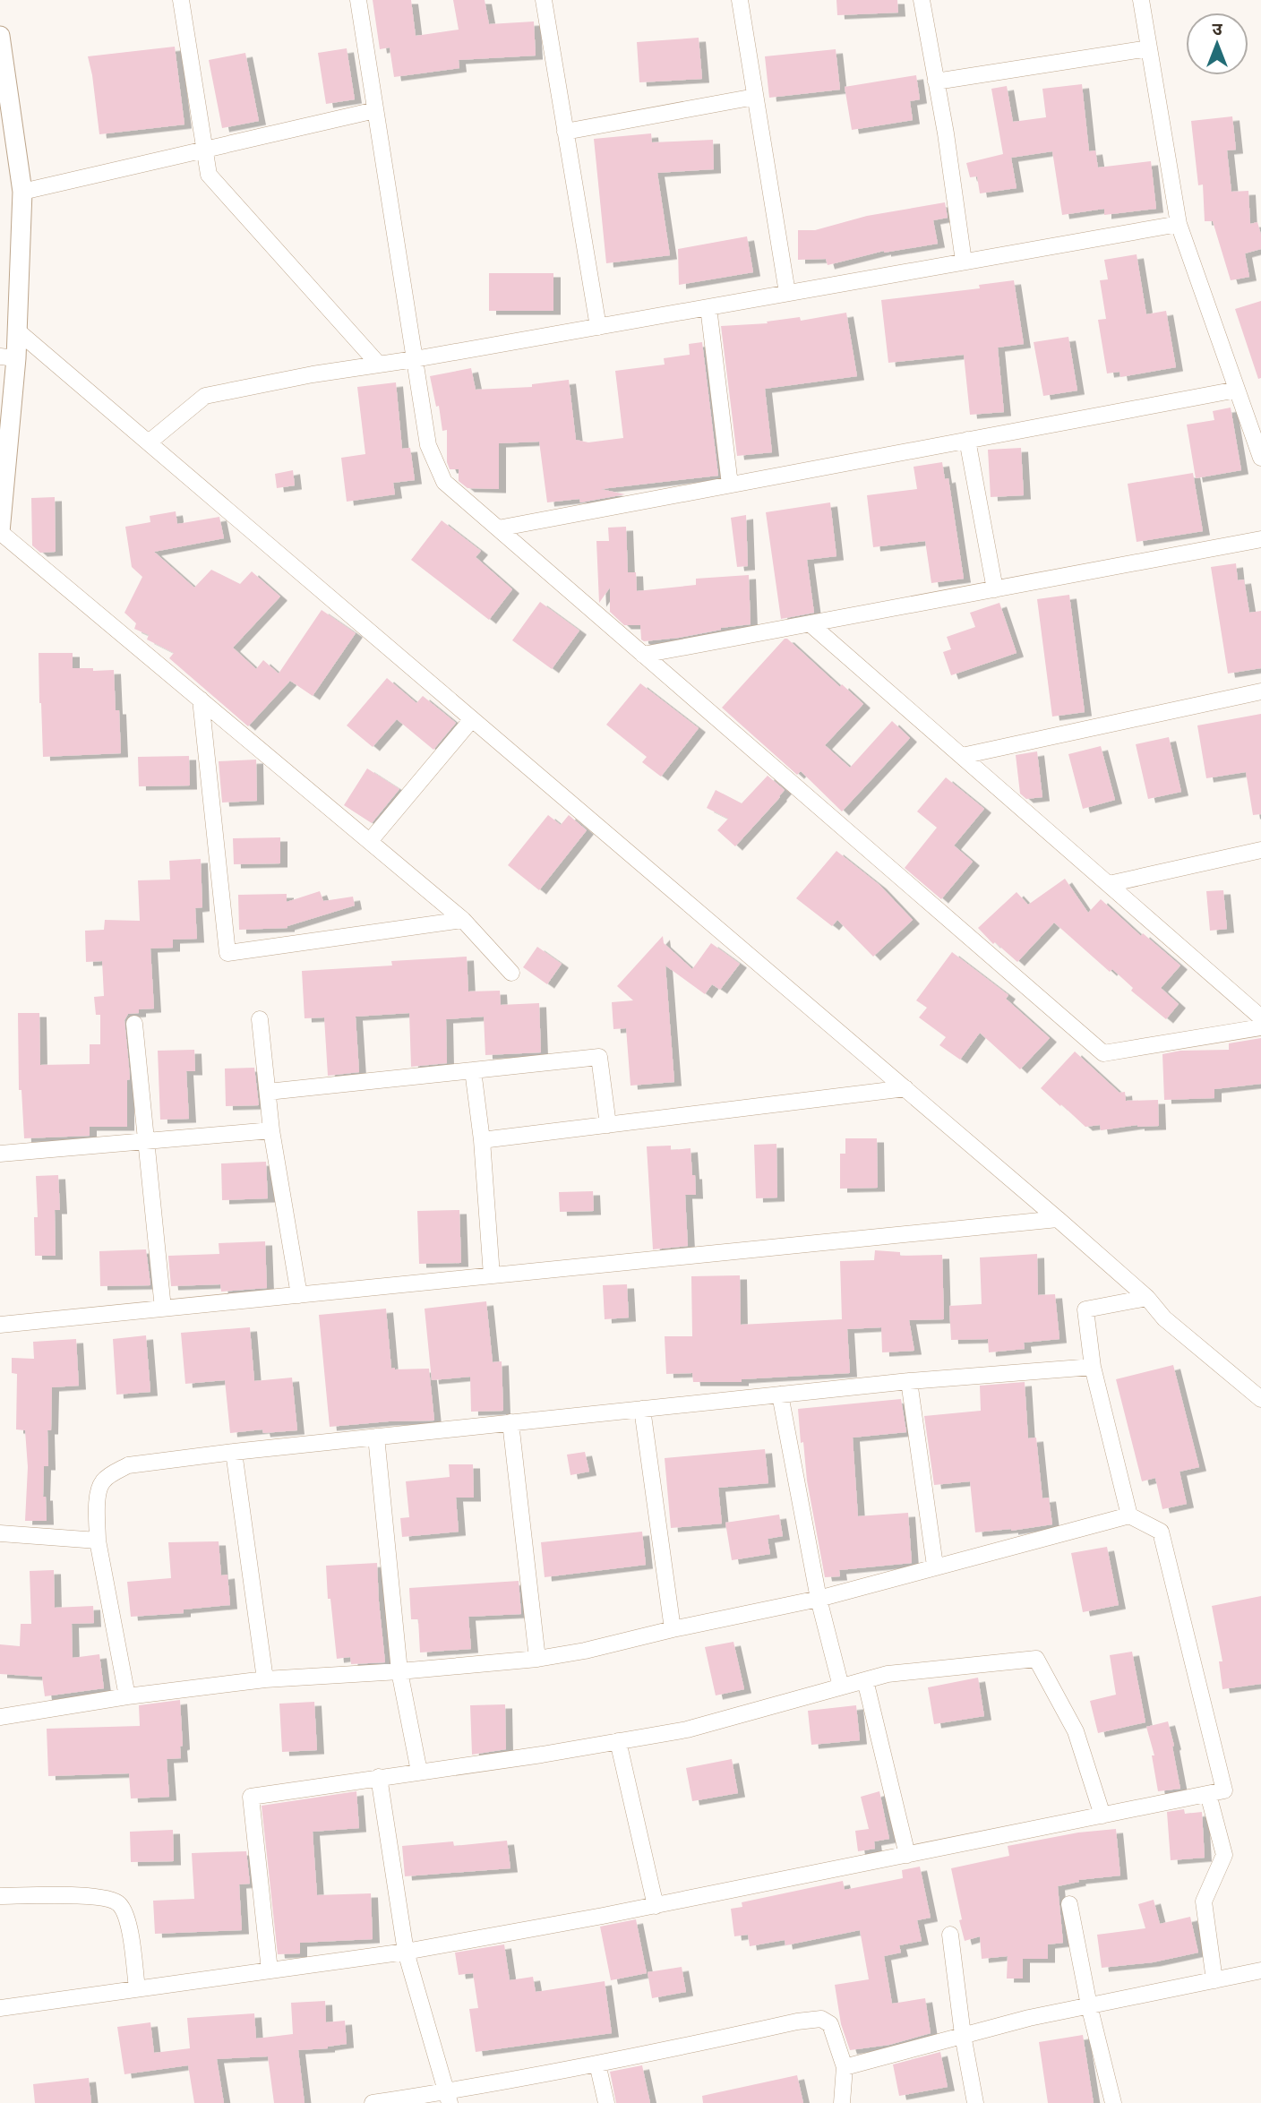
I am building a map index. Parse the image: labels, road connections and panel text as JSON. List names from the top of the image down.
{
  "north": "top"
}
